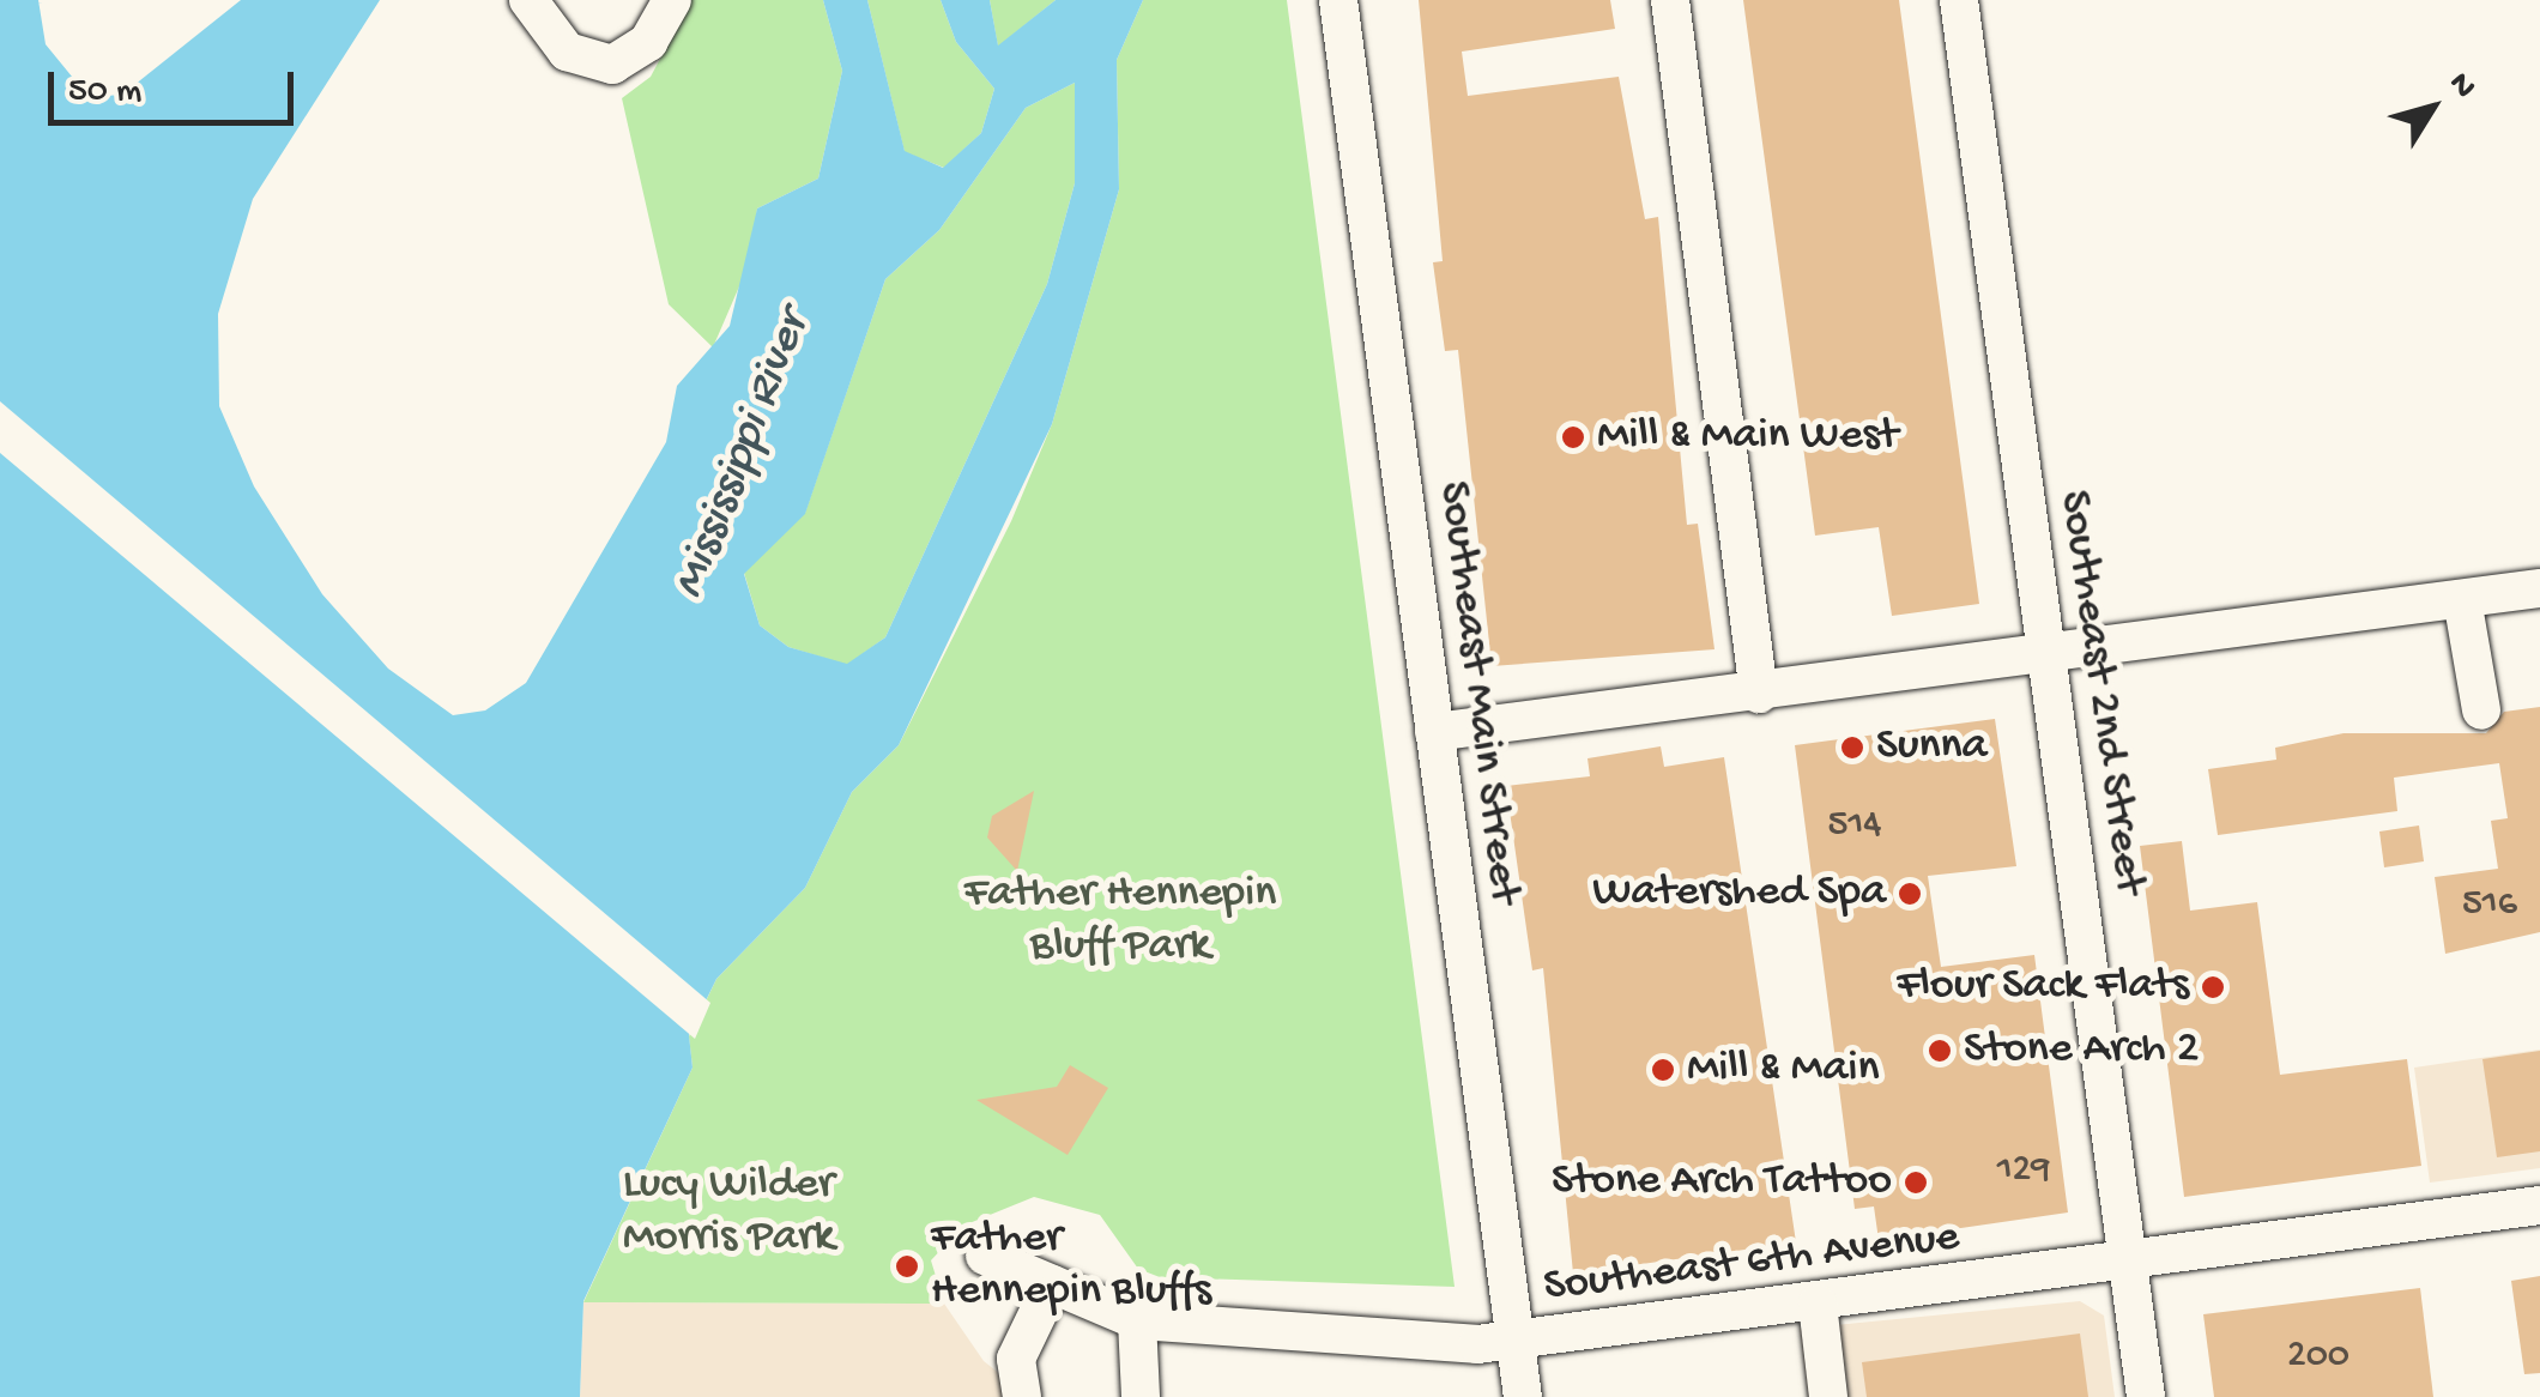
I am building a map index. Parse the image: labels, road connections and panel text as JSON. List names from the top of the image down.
{
  "streets": {
    "street": ["Southeast Main Street", "Southeast 2nd Street", "Southeast 6th Avenue"]
  },
  "crossings": [
    ["Southeast Main Street", "Southeast 6th Avenue"],
    ["Southeast 2nd Street", "Southeast 6th Avenue"]
  ],
  "water": ["Mississippi River"],
  "parks": ["Father Hennepin Bluff Park", "Lucy Wilder Morris Park"],
  "places": [
    "Mill & Main West",
    "Sunna",
    "Watershed Spa",
    "Flour Sack Flats",
    "Stone Arch 2",
    "Mill & Main",
    "Stone Arch Tattoo",
    "Father Hennepin Bluffs"
  ],
  "house_numbers": [
    "514",
    "516",
    "129",
    "200"
  ],
  "scale_bar": "50 m",
  "north": "top right"
}
